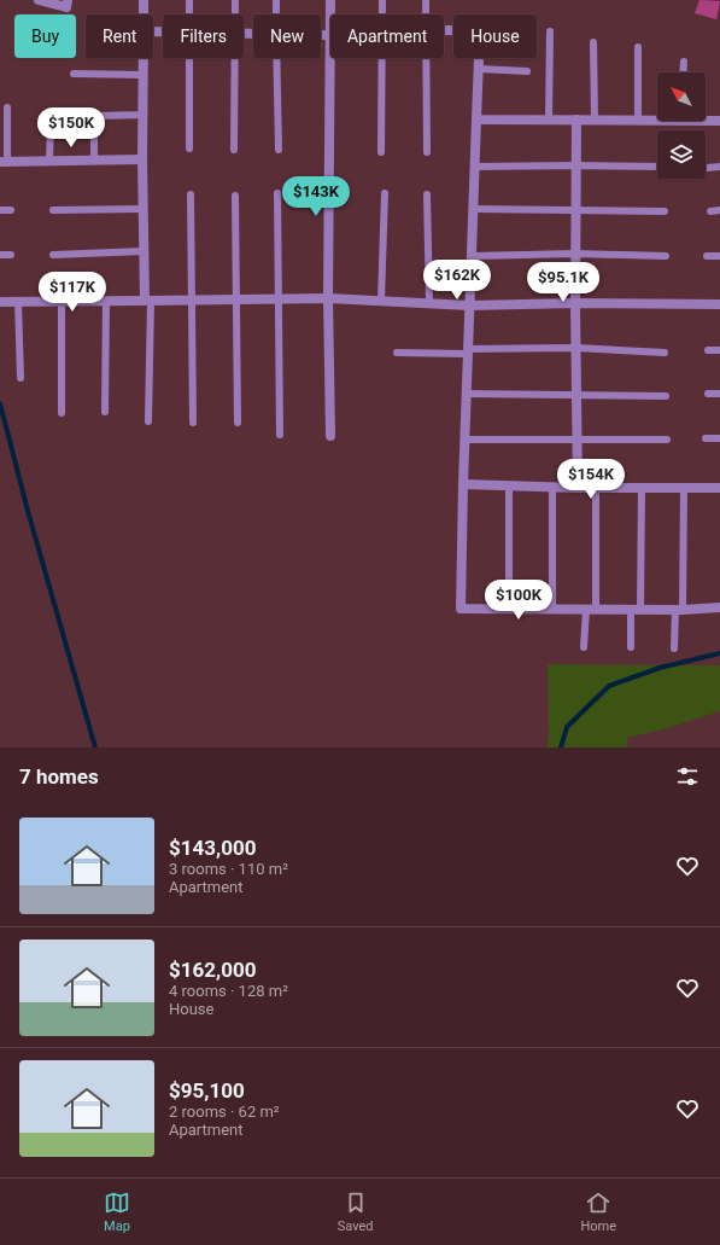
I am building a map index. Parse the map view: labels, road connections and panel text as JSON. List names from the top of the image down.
{
  "north": "top left",
  "page": {
    "chip": [
      "Buy",
      "Rent",
      "Filters",
      "New",
      "Apartment",
      "House"
    ],
    "price": [
      "$150K",
      "$143K",
      "$162K",
      "$95.1K",
      "$117K",
      "$154K",
      "$100K"
    ],
    "heading": "7 homes",
    "list": [
      {
        "name": "$143,000",
        "note": "3 rooms · 110 m² · Apartment"
      },
      {
        "name": "$162,000",
        "note": "4 rooms · 128 m² · House"
      },
      {
        "name": "$95,100",
        "note": "2 rooms · 62 m² · Apartment"
      }
    ],
    "tabs": ["Map", "Saved", "Home"]
  }
}
